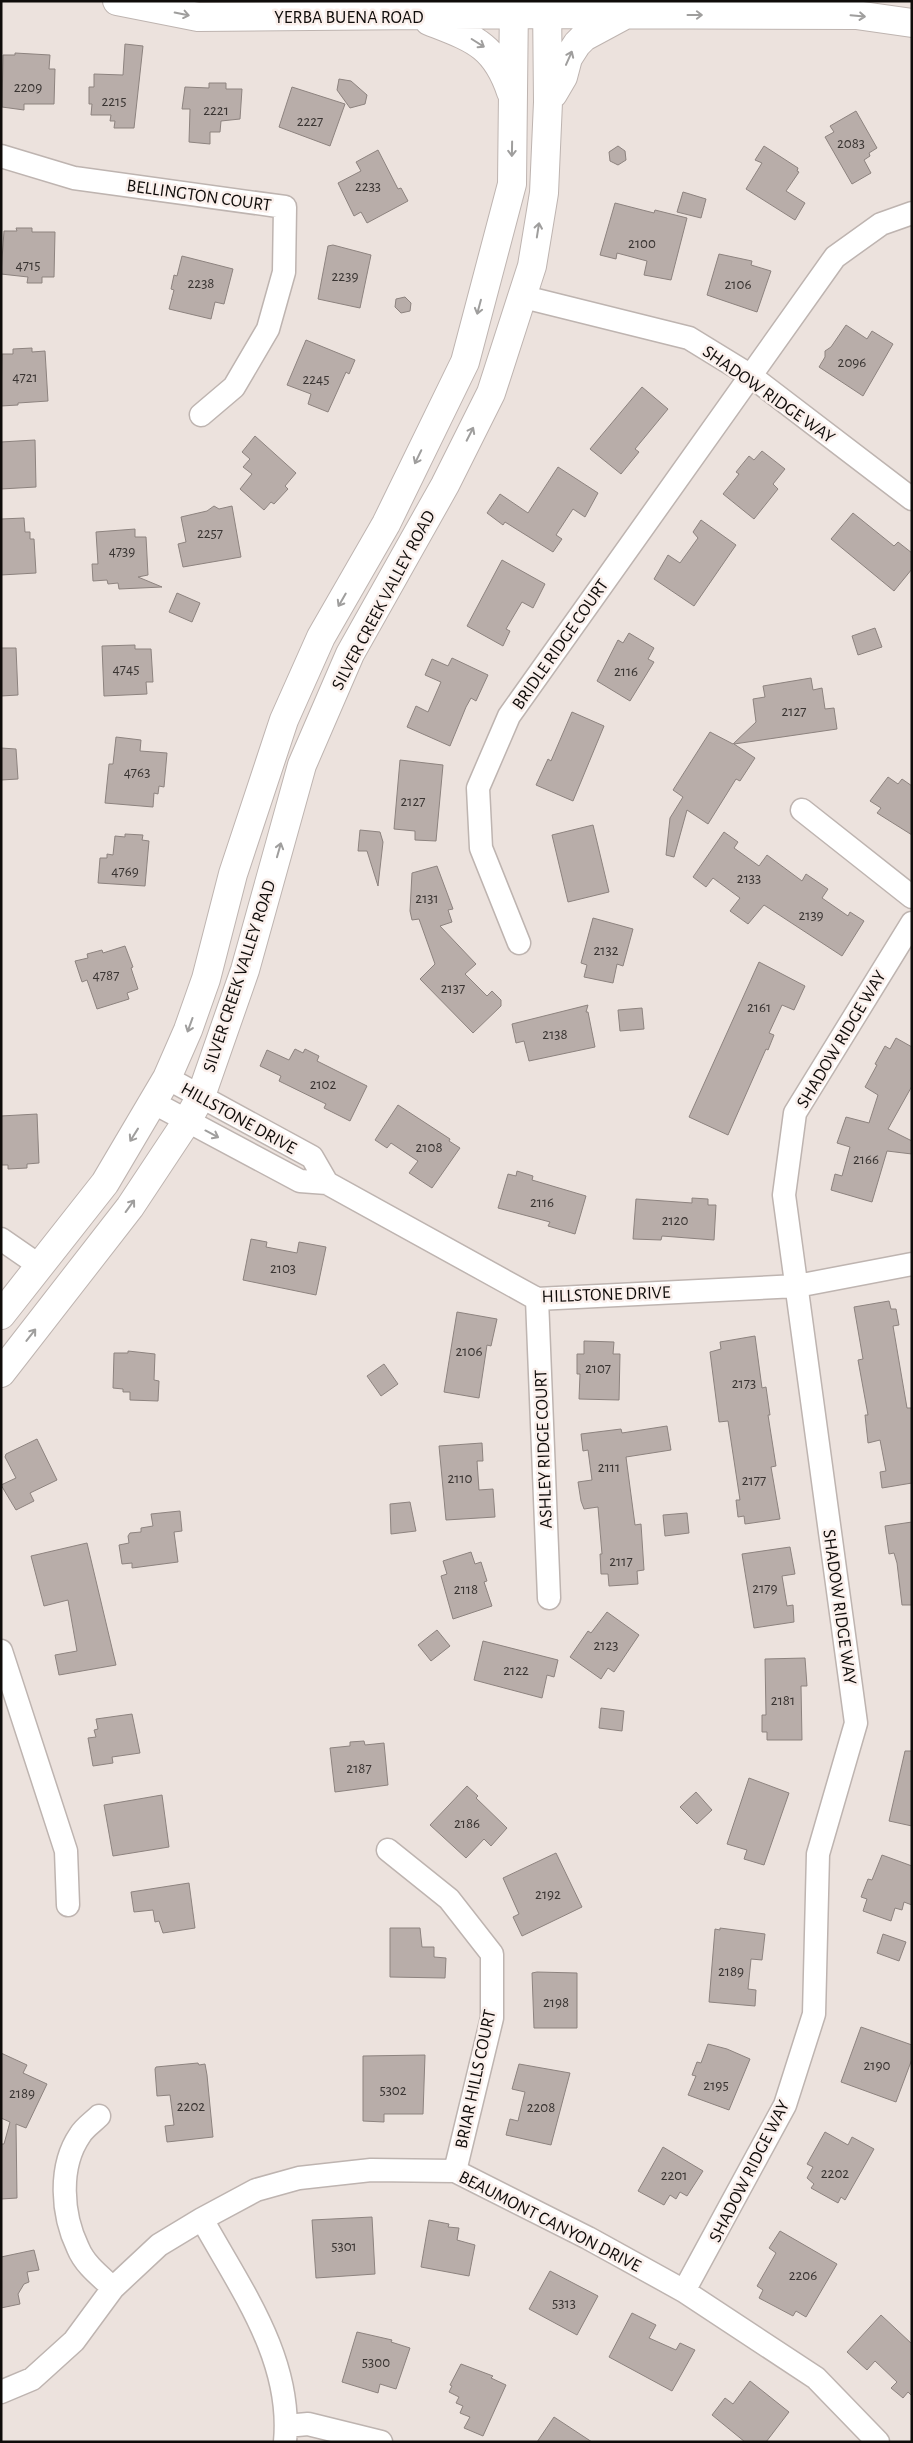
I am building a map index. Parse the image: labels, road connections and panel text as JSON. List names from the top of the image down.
{
  "streets": {
    "main road": ["YERBA BUENA ROAD", "SILVER CREEK VALLEY ROAD"],
    "street": [
      "BELLINGTON COURT",
      "SHADOW RIDGE WAY",
      "BRIDLE RIDGE COURT",
      "HILLSTONE DRIVE",
      "ASHLEY RIDGE COURT",
      "BRIAR HILLS COURT",
      "BEAUMONT CANYON DRIVE"
    ]
  },
  "crossings": [
    ["YERBA BUENA ROAD", "SILVER CREEK VALLEY ROAD"],
    ["SHADOW RIDGE WAY", "SILVER CREEK VALLEY ROAD"],
    ["SHADOW RIDGE WAY", "BRIDLE RIDGE COURT"],
    ["SHADOW RIDGE WAY", "HILLSTONE DRIVE"],
    ["SHADOW RIDGE WAY", "BEAUMONT CANYON DRIVE"],
    ["SILVER CREEK VALLEY ROAD", "HILLSTONE DRIVE"],
    ["HILLSTONE DRIVE", "ASHLEY RIDGE COURT"],
    ["BRIAR HILLS COURT", "BEAUMONT CANYON DRIVE"]
  ],
  "one_way": ["YERBA BUENA ROAD"],
  "house_numbers": [
    "2209",
    "2215",
    "2221",
    "2227",
    "2083",
    "2233",
    "2100",
    "4715",
    "2239",
    "2238",
    "2106",
    "2096",
    "4721",
    "2245",
    "2257",
    "4739",
    "4745",
    "2116",
    "2127",
    "4763",
    "2127",
    "4769",
    "2133",
    "2131",
    "2139",
    "2132",
    "4787",
    "2137",
    "2161",
    "2138",
    "2102",
    "2108",
    "2166",
    "2116",
    "2120",
    "2103",
    "2106",
    "2107",
    "2173",
    "2111",
    "2110",
    "2177",
    "2117",
    "2179",
    "2118",
    "2123",
    "2122",
    "2181",
    "2187",
    "2186",
    "2192",
    "2189",
    "2198",
    "2190",
    "2195",
    "5302",
    "2189",
    "2202",
    "2208",
    "2202",
    "2201",
    "5301",
    "2206",
    "5313",
    "5300"
  ]
}
